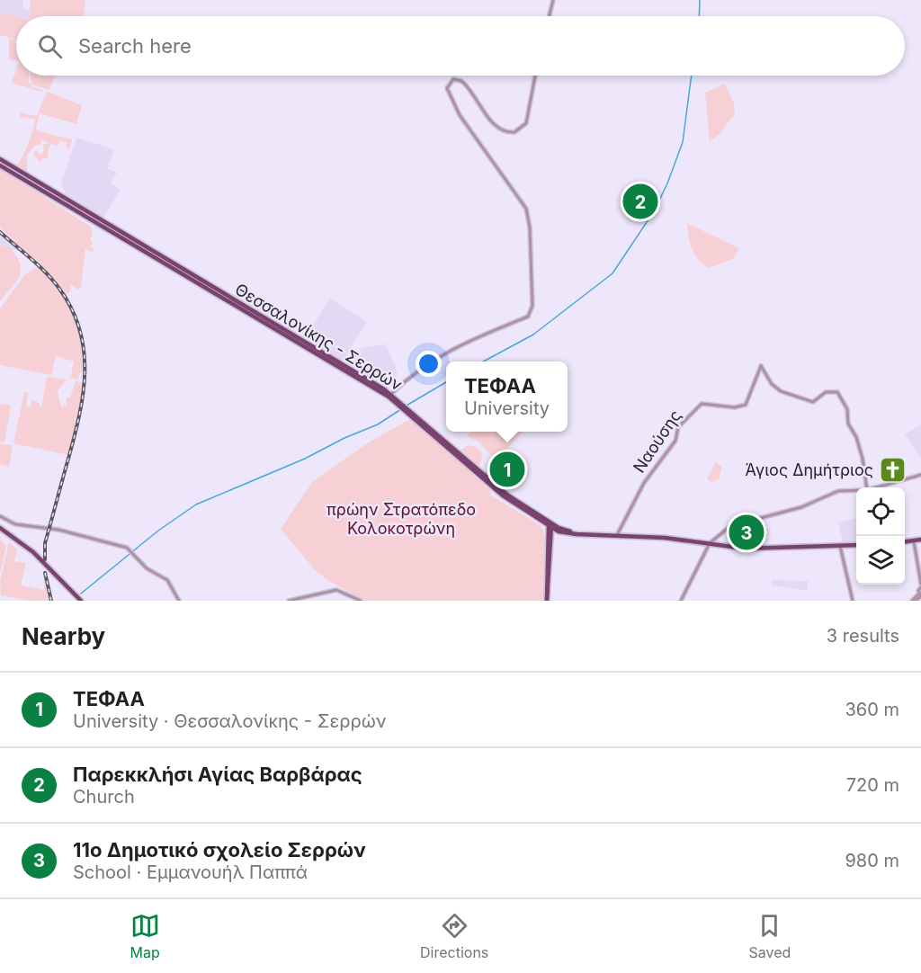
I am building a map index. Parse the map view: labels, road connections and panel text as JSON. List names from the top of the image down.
{
  "streets": {
    "main road": ["Θεσσαλονίκης - Σερρών"],
    "street": ["Ναούσης"]
  },
  "parks": ["πρώην Στρατόπεδο Κολοκοτρώνη"],
  "places": {
    "church": ["Άγιος Δημήτριος"]
  },
  "page": {
    "search": "Search here",
    "pins": ["2", "1", "3"],
    "popup": ["ΤΕΦΑΑ", "University"],
    "heading": ["Nearby", "3 results"],
    "list": [
      {
        "mark": "1",
        "name": "ΤΕΦΑΑ",
        "note": "University · Θεσσαλονίκης - Σερρών",
        "value": "360 m"
      },
      {
        "mark": "2",
        "name": "Παρεκκλήσι Αγίας Βαρβάρας",
        "note": "Church",
        "value": "720 m"
      },
      {
        "mark": "3",
        "name": "11ο Δημοτικό σχολείο Σερρών",
        "note": "School · Εμμανουήλ Παππά",
        "value": "980 m"
      }
    ],
    "nav": ["Map", "Directions", "Saved"]
  }
}
